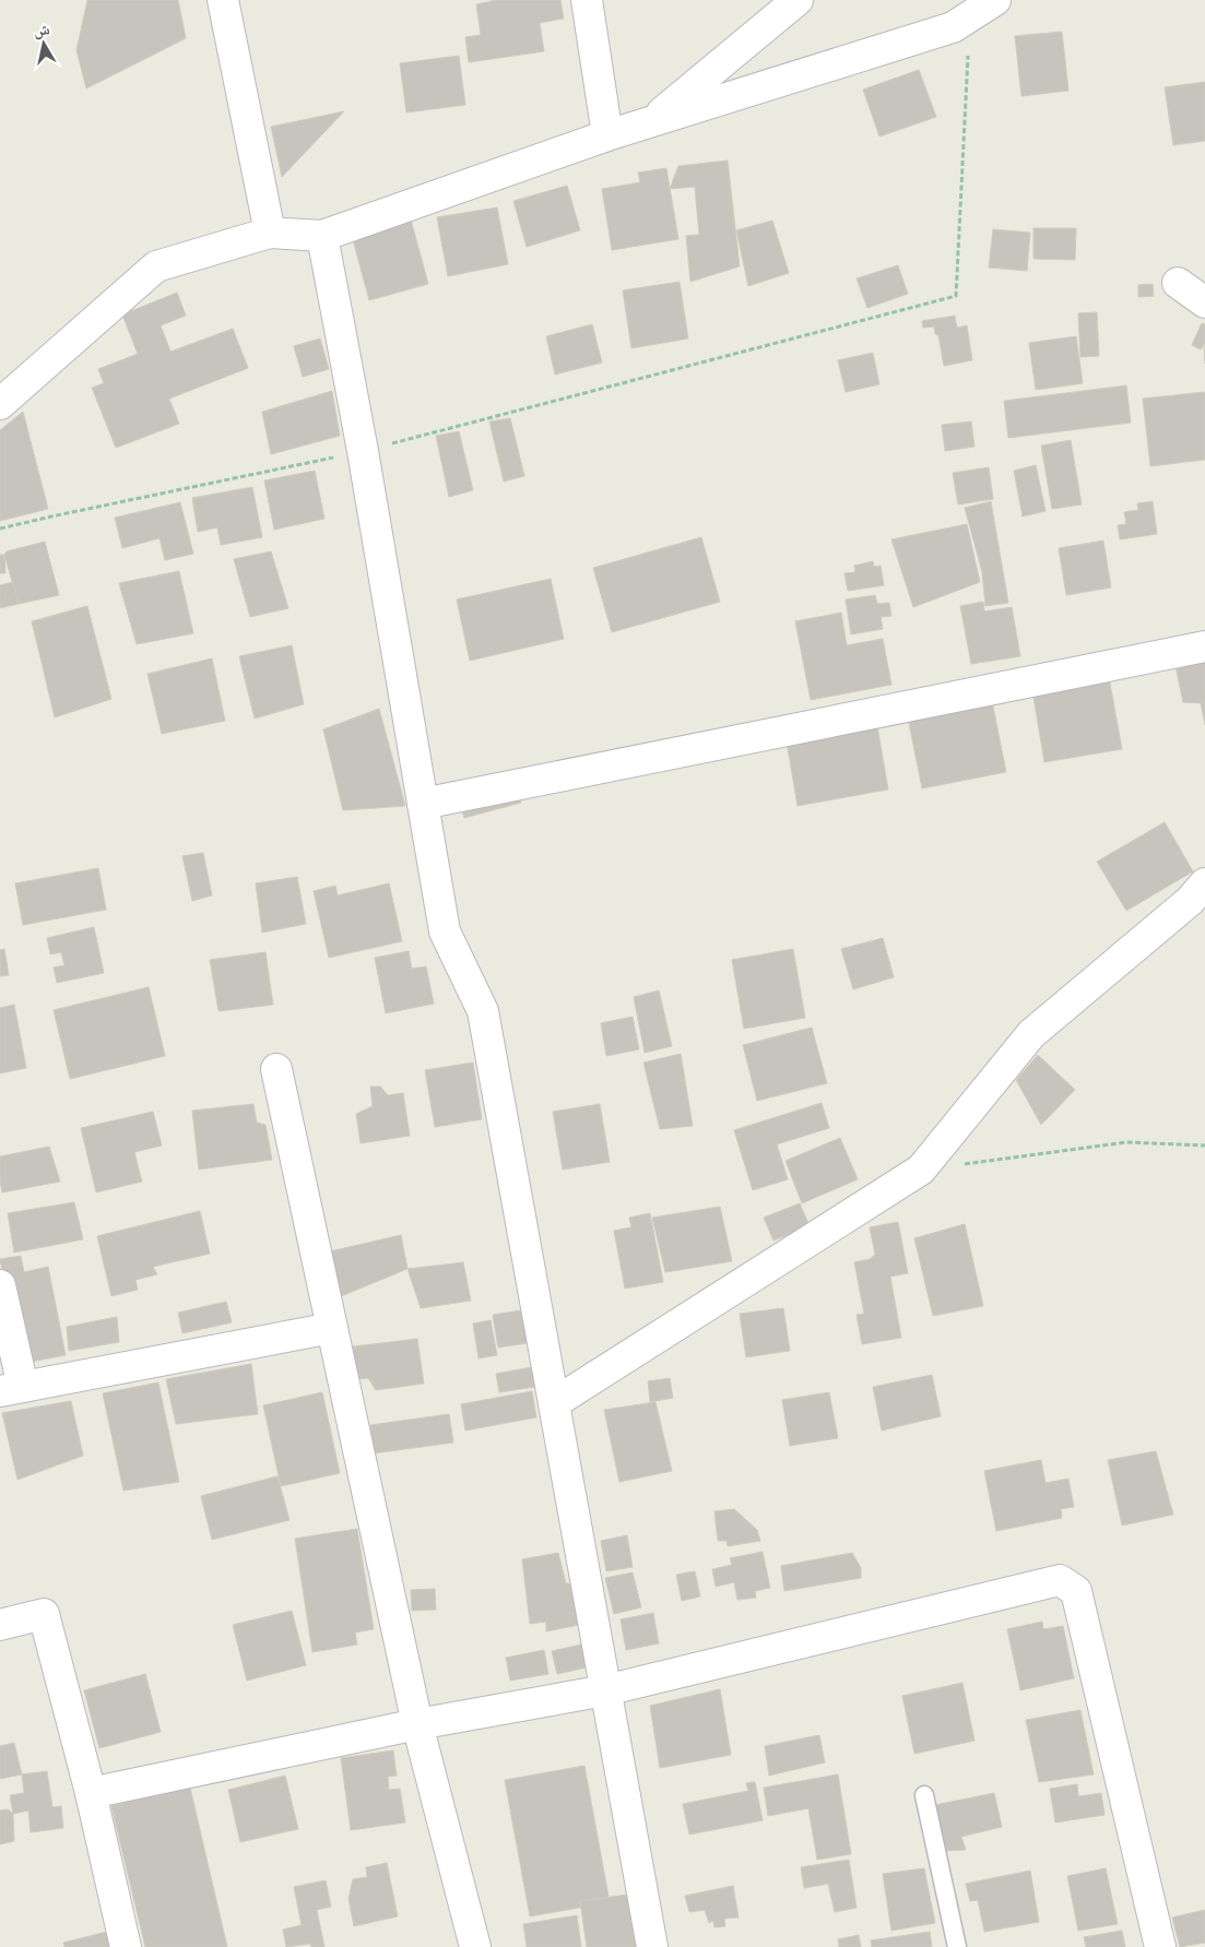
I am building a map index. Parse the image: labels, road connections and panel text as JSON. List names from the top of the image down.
{
  "north": "top"
}
